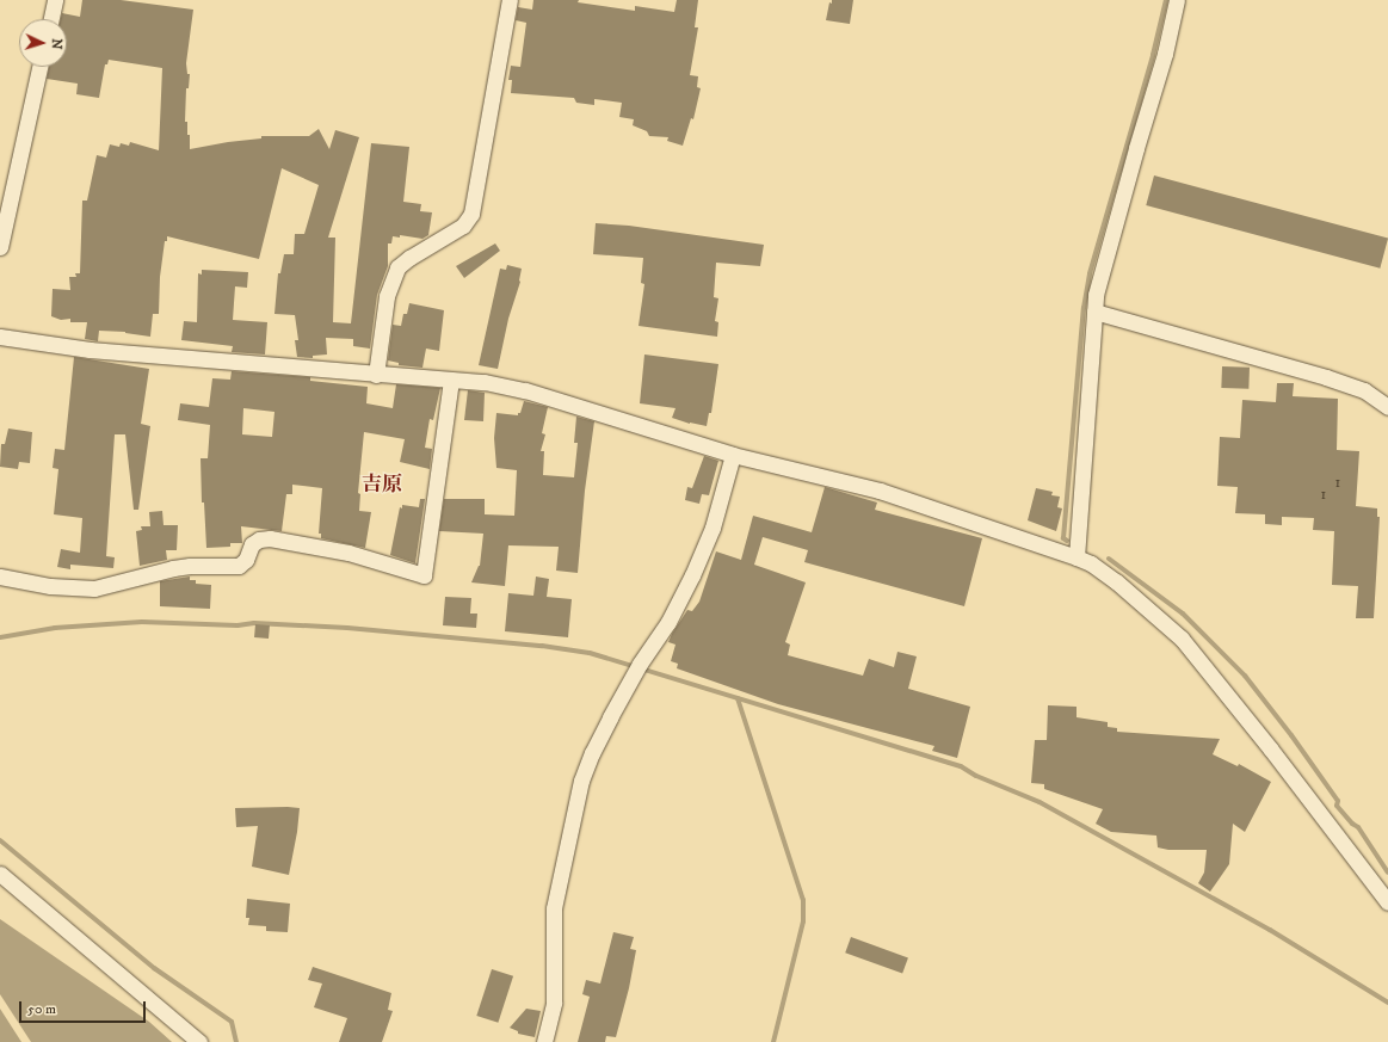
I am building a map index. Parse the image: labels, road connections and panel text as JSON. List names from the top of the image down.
{
  "districts": ["吉原"],
  "house_numbers": ["1", "1"],
  "scale_bar": "50 m",
  "north": "right"
}
